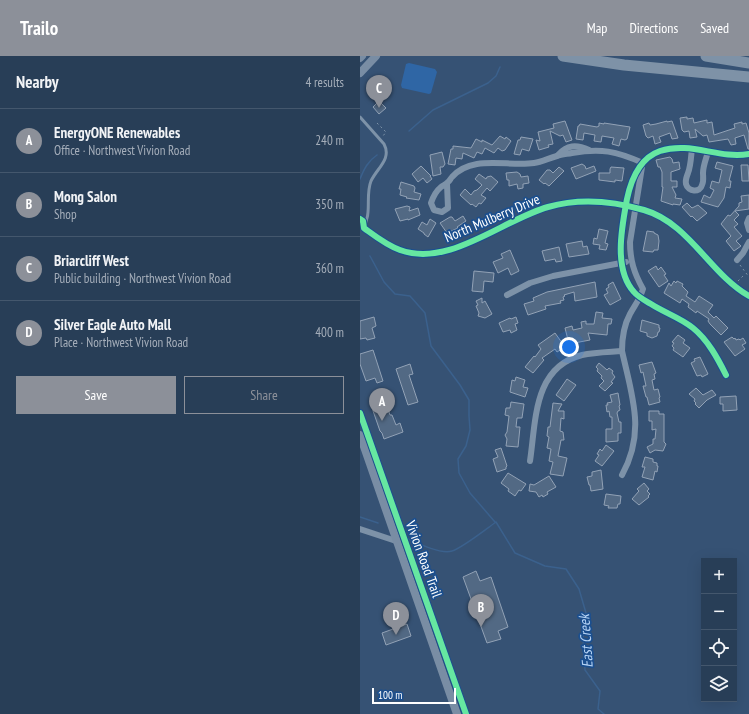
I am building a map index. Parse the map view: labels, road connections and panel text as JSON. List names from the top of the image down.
{
  "streets": {
    "street": ["North Mulberry Drive"],
    "cycle path": ["Vivion Road Trail"]
  },
  "water": ["East Creek"],
  "scale_bar": "100 m",
  "page": {
    "header": "Trailo",
    "nav": ["Map", "Directions", "Saved"],
    "heading": ["Nearby", "4 results"],
    "pins": [
      "C",
      "A",
      "B",
      "D"
    ],
    "list": [
      {
        "mark": "A",
        "name": "EnergyONE Renewables",
        "note": "Office · Northwest Vivion Road",
        "value": "240 m"
      },
      {
        "mark": "B",
        "name": "Mong Salon",
        "note": "Shop",
        "value": "350 m"
      },
      {
        "mark": "C",
        "name": "Briarcliff West",
        "note": "Public building · Northwest Vivion Road",
        "value": "360 m"
      },
      {
        "mark": "D",
        "name": "Silver Eagle Auto Mall",
        "note": "Place · Northwest Vivion Road",
        "value": "400 m"
      }
    ],
    "buttons": ["Save", "Share"],
    "map_buttons": ["+", "−"],
    "scale": "100 m"
  }
}
